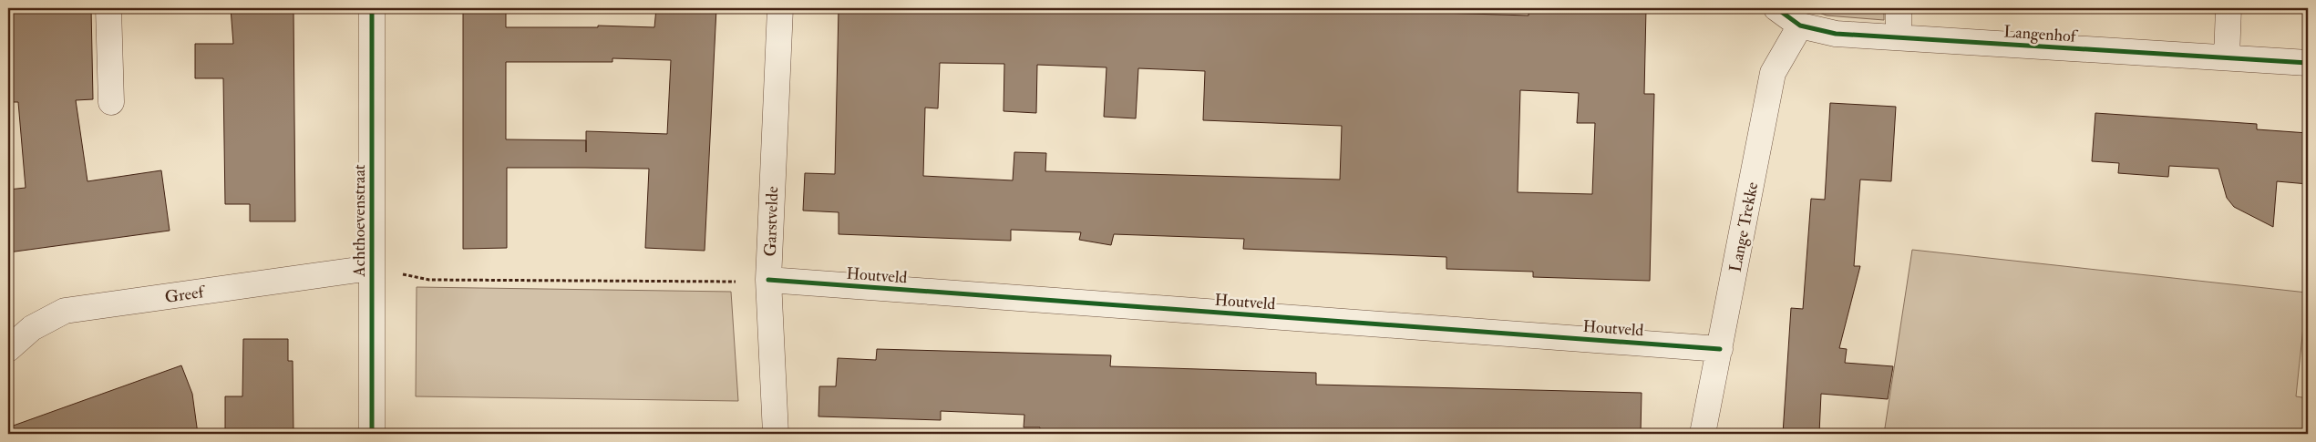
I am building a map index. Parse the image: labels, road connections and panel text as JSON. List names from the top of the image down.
{
  "streets": {
    "street": [
      "Langenhof",
      "Achthoevenstraat",
      "Garstvelde",
      "Lange Trekke",
      "Houtveld",
      "Greef"
    ]
  },
  "crossings": [
    ["Langenhof", "Lange Trekke"],
    ["Achthoevenstraat", "Greef"],
    ["Garstvelde", "Houtveld"],
    ["Lange Trekke", "Houtveld"]
  ]
}
